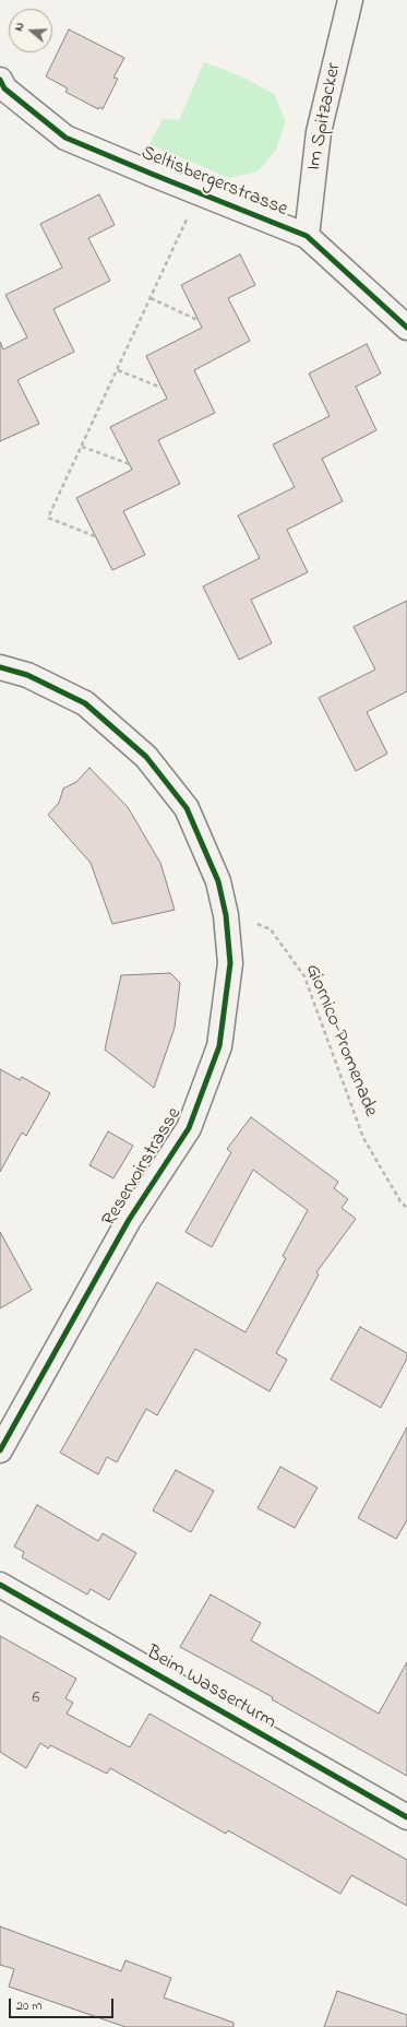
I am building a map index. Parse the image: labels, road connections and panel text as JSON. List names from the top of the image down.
{
  "streets": {
    "street": [
      "Im Spitzacker",
      "Seltisbergerstrasse",
      "Reservoirstrasse",
      "Beim Wasserturm"
    ],
    "path": ["Giornico-Promenade"]
  },
  "crossings": [
    ["Im Spitzacker", "Seltisbergerstrasse"],
    ["Giornico-Promenade", "Reservoirstrasse"]
  ],
  "house_numbers": ["6"],
  "scale_bar": "20 m",
  "north": "left"
}
